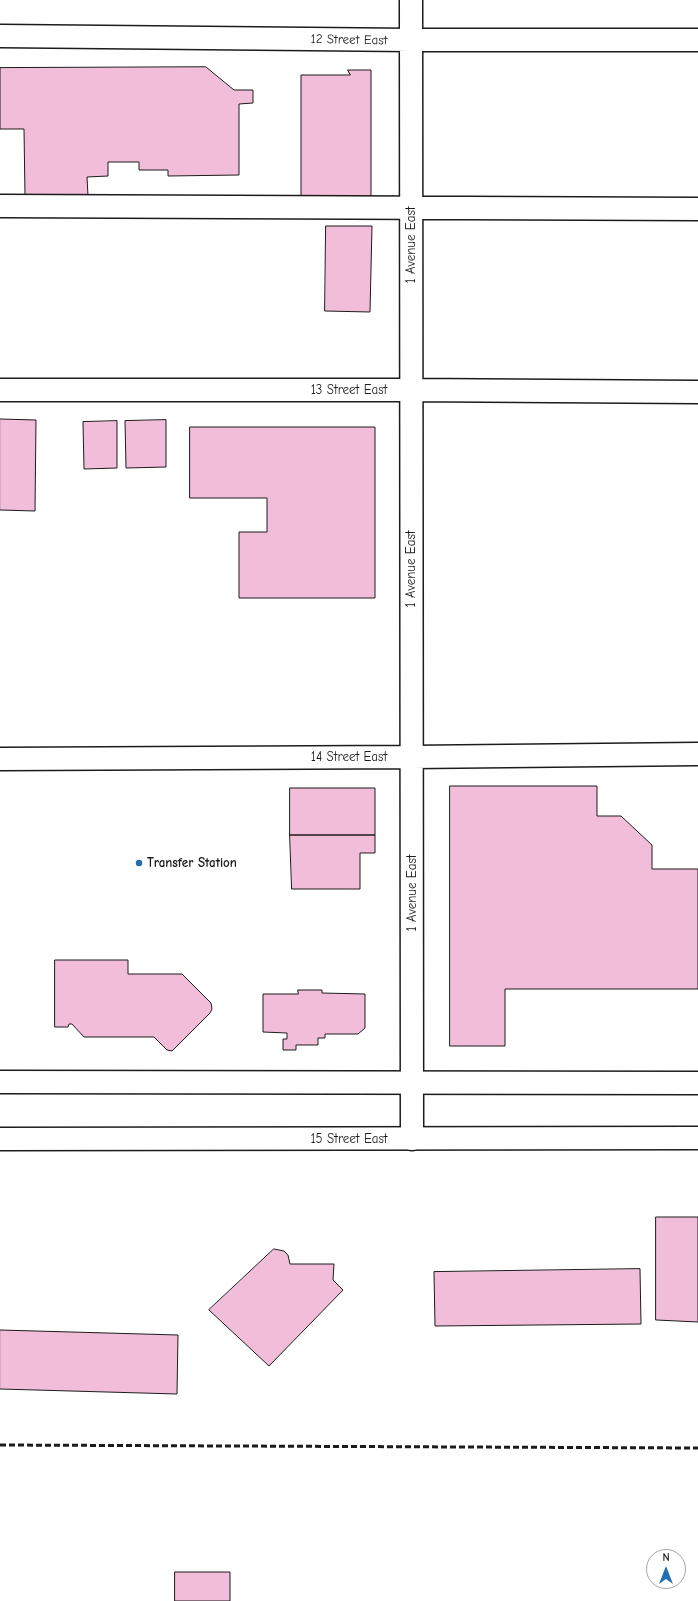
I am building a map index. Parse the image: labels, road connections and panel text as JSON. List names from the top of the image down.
{
  "streets": {
    "street": [
      "12 Street East",
      "1 Avenue East",
      "13 Street East",
      "14 Street East",
      "15 Street East"
    ]
  },
  "crossings": [
    ["12 Street East", "1 Avenue East"],
    ["1 Avenue East", "13 Street East"],
    ["1 Avenue East", "14 Street East"],
    ["1 Avenue East", "15 Street East"]
  ],
  "places": ["Transfer Station"],
  "north": "top"
}
